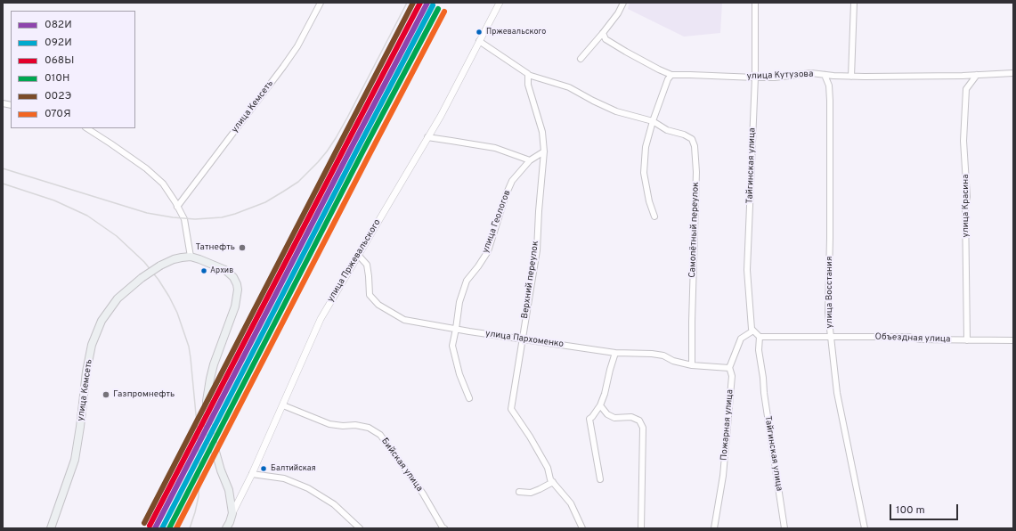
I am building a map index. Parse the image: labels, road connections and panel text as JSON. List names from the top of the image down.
{
  "streets": {
    "main road": ["улица Кемсеть", "улица Пржевальского"],
    "street": [
      "улица Кутузова",
      "Тайгинская улица",
      "улица Красина",
      "улица Геологов",
      "Самолётный переулок",
      "Верхний переулок",
      "улица Восстания",
      "Объездная улица",
      "улица Пархоменко",
      "Пожарная улица",
      "Бийская улица"
    ]
  },
  "crossings": [
    ["улица Кутузова", "Тайгинская улица"],
    ["улица Кутузова", "улица Красина"],
    ["улица Кутузова", "улица Восстания"],
    ["улица Кемсеть", "улица Пржевальского"],
    ["Тайгинская улица", "Объездная улица"],
    ["Тайгинская улица", "Пожарная улица"],
    ["улица Красина", "Объездная улица"],
    ["улица Геологов", "Верхний переулок"],
    ["улица Геологов", "улица Пархоменко"],
    ["Самолётный переулок", "улица Пржевальского"],
    ["Самолётный переулок", "улица Пархоменко"],
    ["улица Пржевальского", "улица Пархоменко"],
    ["улица Пржевальского", "Бийская улица"],
    ["Верхний переулок", "улица Пархоменко"],
    ["улица Восстания", "Объездная улица"],
    ["улица Пархоменко", "Пожарная улица"]
  ],
  "places": [
    "Пржевальского",
    "Татнефть",
    "Архив",
    "Газпромнефть",
    "Балтийская"
  ],
  "lines": [
    "transit line 082И",
    "transit line 068Ы",
    "transit line 002Э",
    "transit line 092И",
    "transit line 010Н",
    "transit line 070Я"
  ],
  "legend": [
    "082И",
    "092И",
    "068Ы",
    "010Н",
    "002Э",
    "070Я"
  ],
  "scale_bar": "100 m"
}
